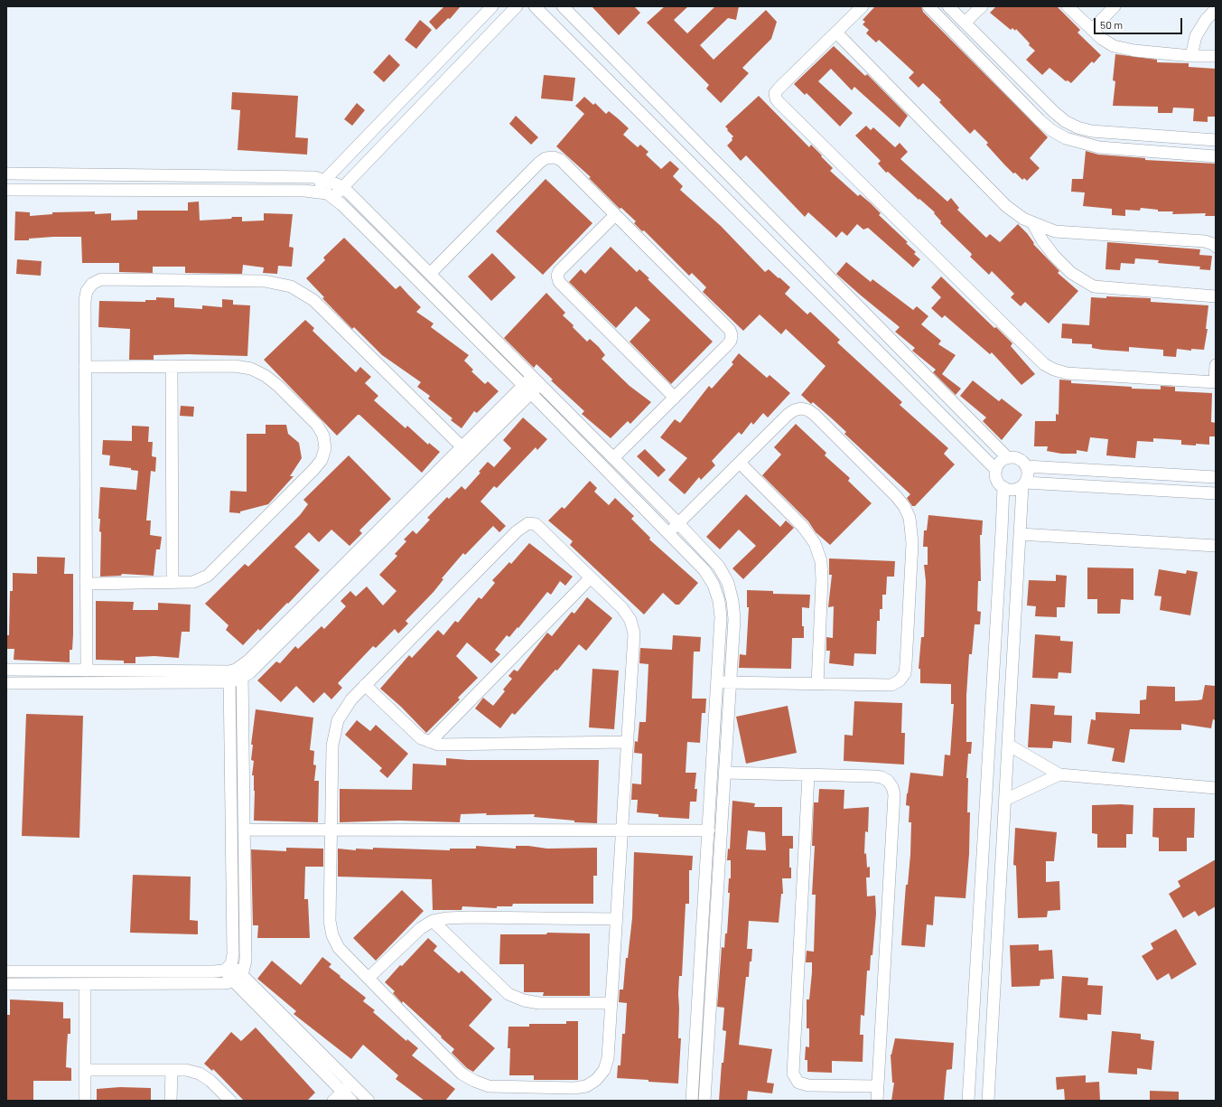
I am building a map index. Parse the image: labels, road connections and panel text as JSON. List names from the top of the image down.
{
  "scale_bar": "50 m"
}
